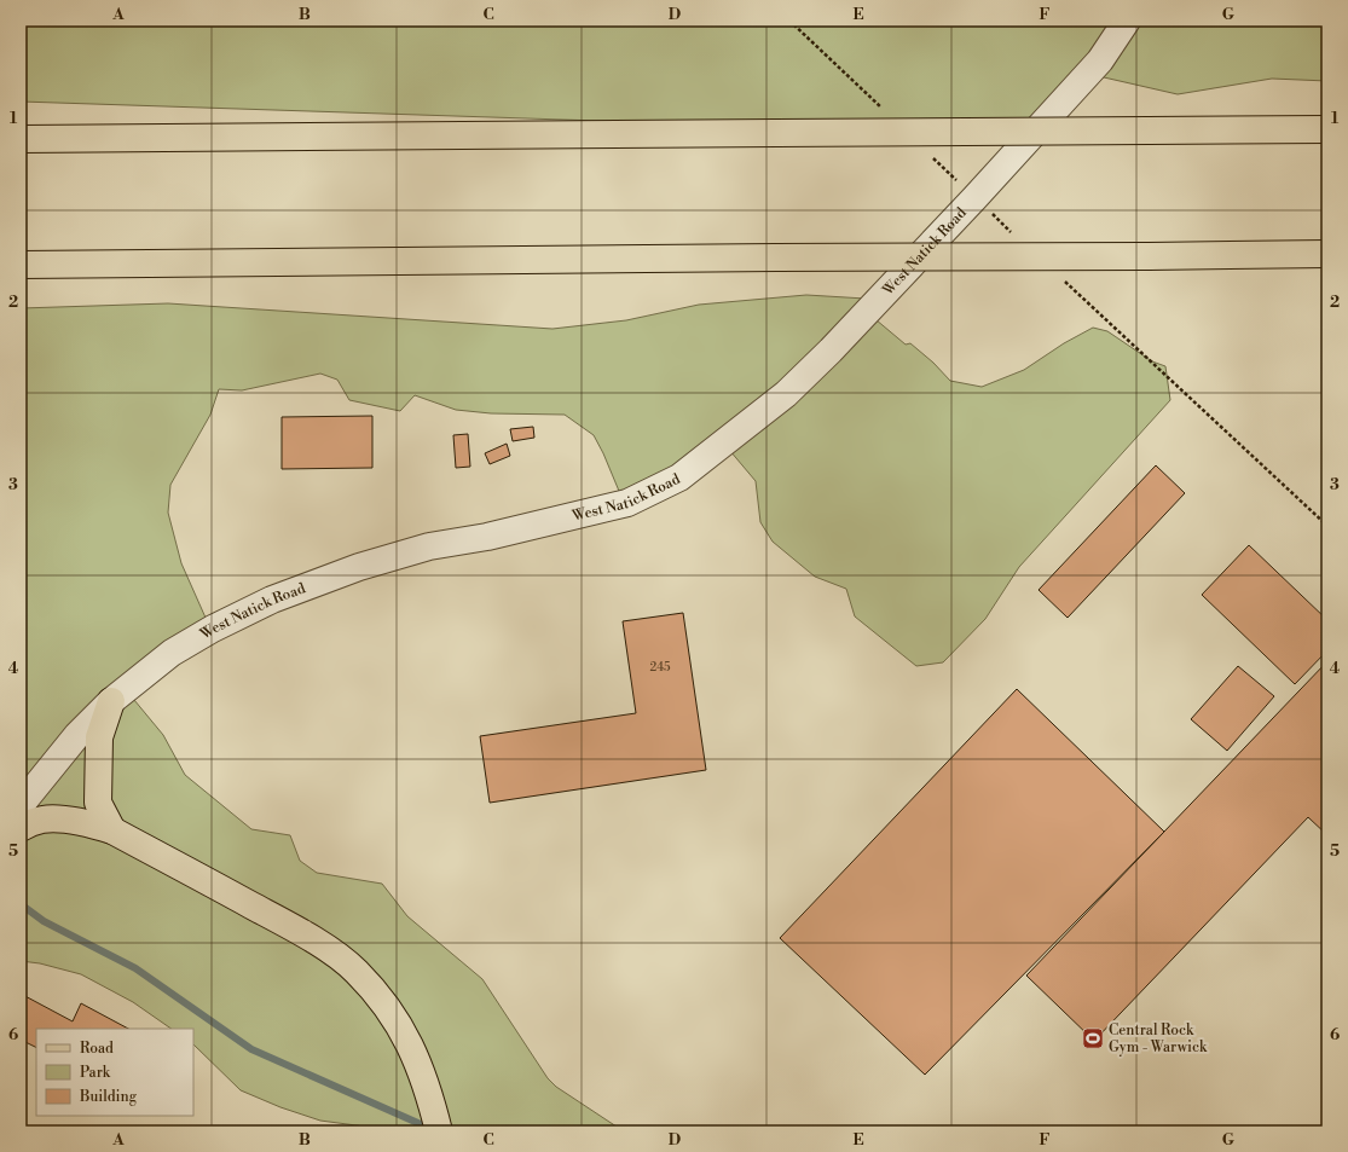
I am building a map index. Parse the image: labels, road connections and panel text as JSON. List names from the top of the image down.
{
  "streets": {
    "street": ["West Natick Road"]
  },
  "places": {
    "sports": ["Central Rock Gym - Warwick"]
  },
  "house_numbers": ["245"],
  "legend": ["Road", "Park", "Building"],
  "grid": {
    "columns": [
      "A",
      "B",
      "C",
      "D",
      "E",
      "F",
      "G"
    ],
    "rows": [
      "1",
      "2",
      "3",
      "4",
      "5",
      "6"
    ]
  }
}
